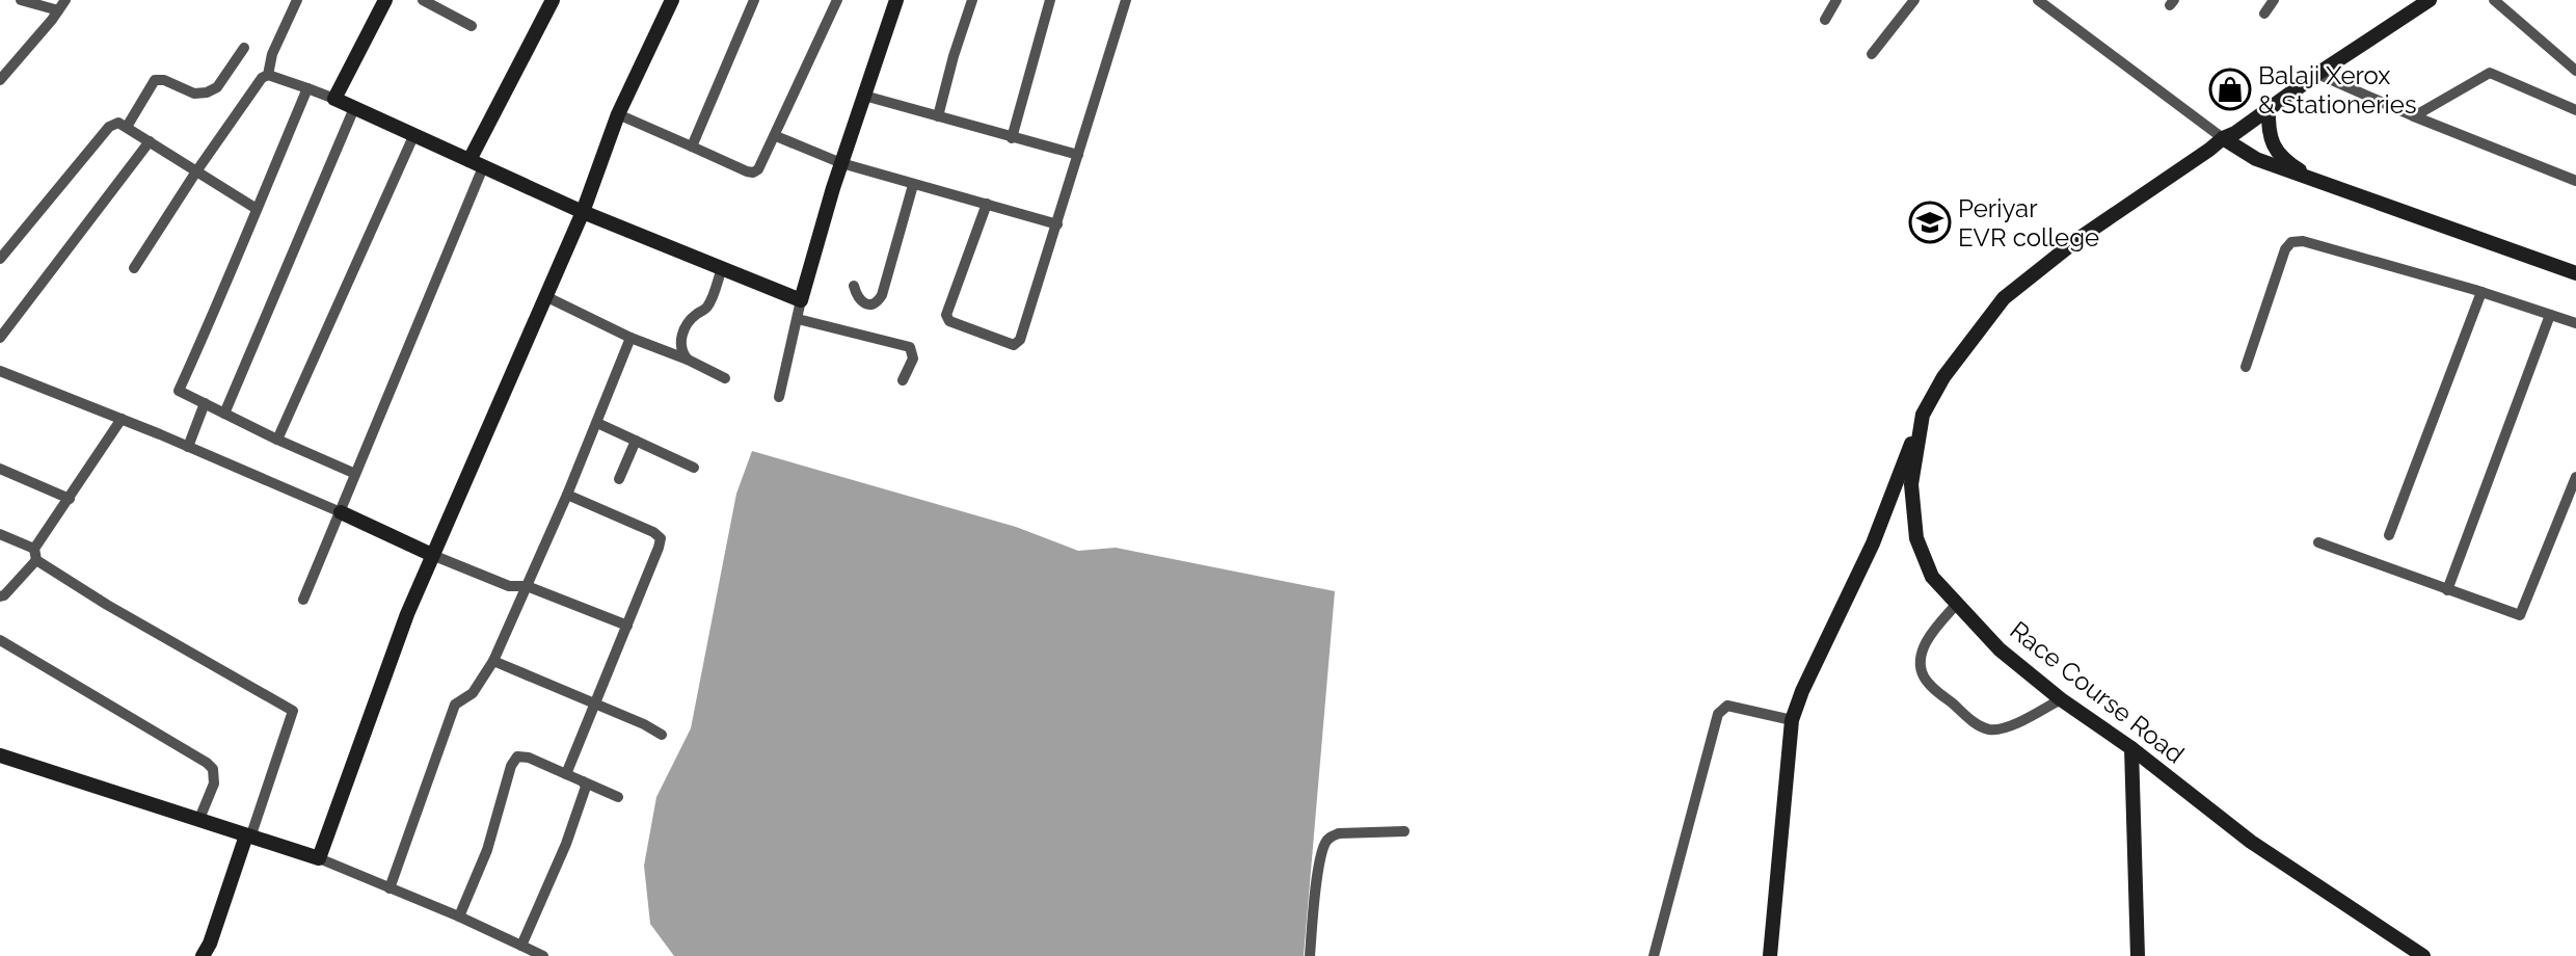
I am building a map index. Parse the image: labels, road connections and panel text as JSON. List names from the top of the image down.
{
  "streets": {
    "street": ["Race Course Road"]
  },
  "places": {
    "shop": ["Balaji Xerox & Stationeries"],
    "school or university": ["Periyar EVR college"]
  }
}
